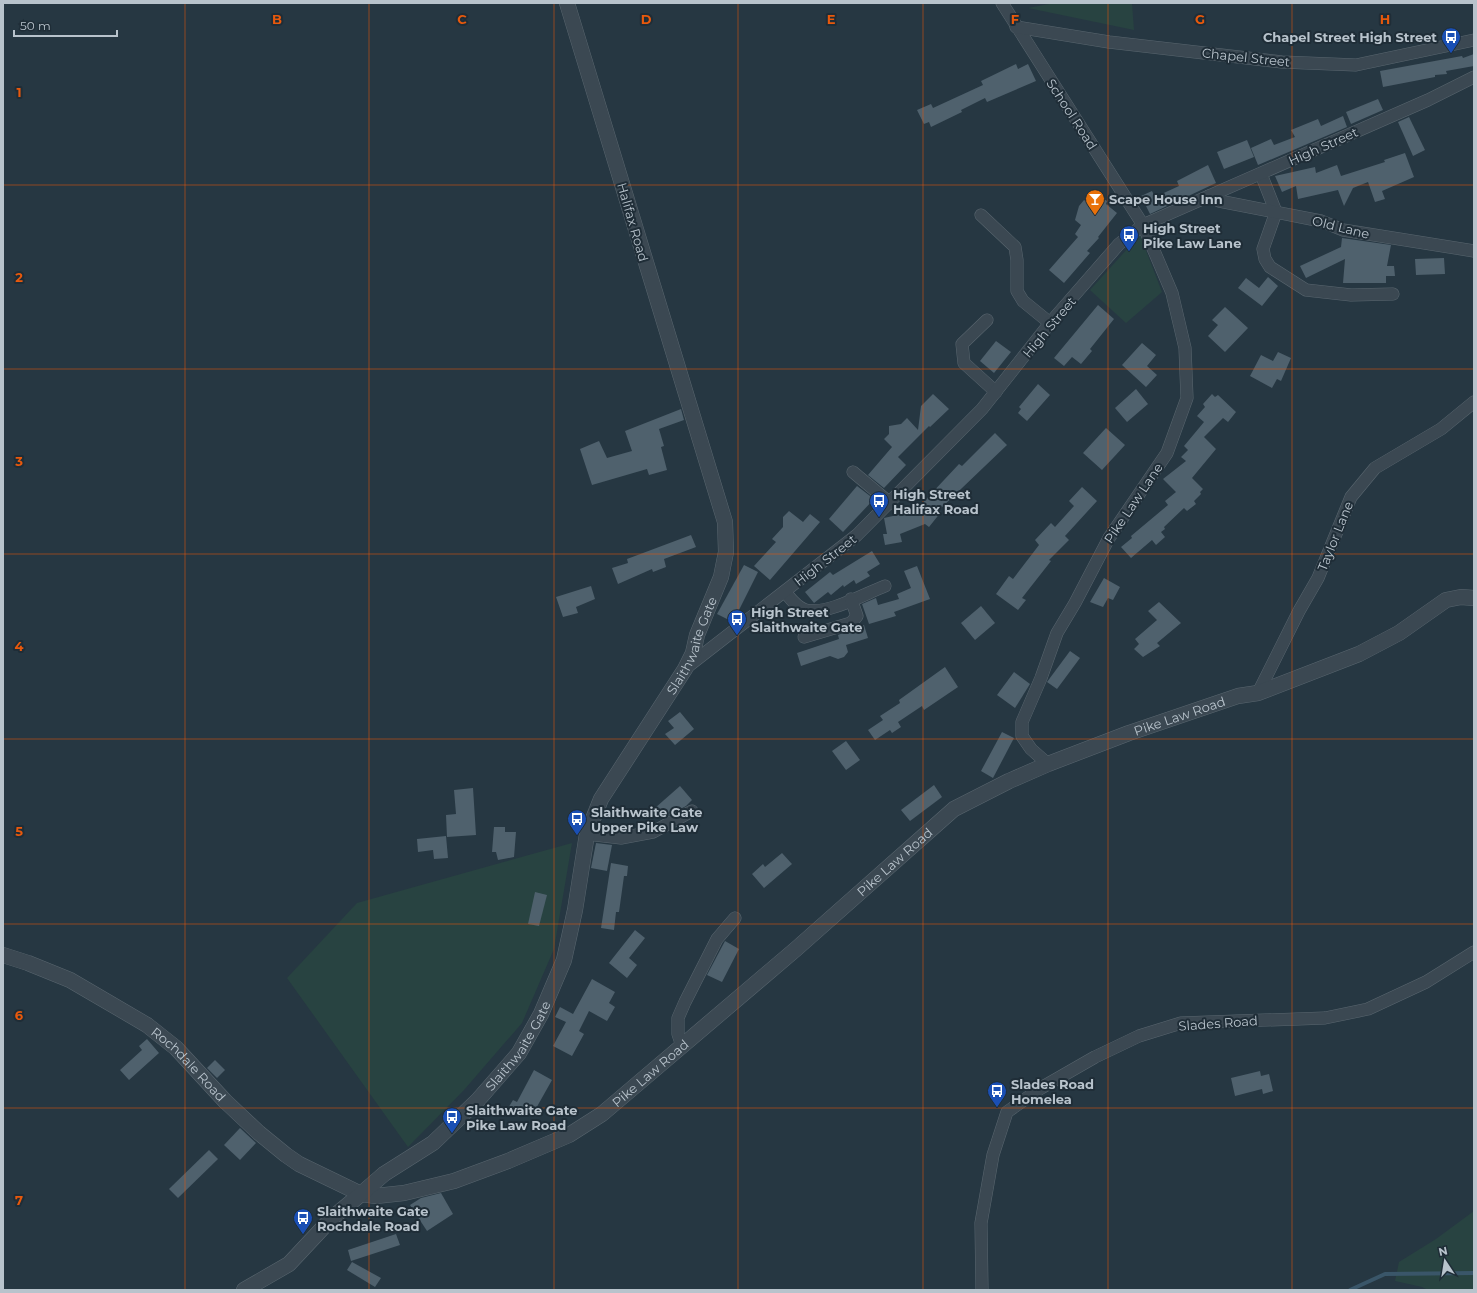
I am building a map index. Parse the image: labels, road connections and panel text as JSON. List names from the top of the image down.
{
  "streets": {
    "street": [
      "Chapel Street",
      "School Road",
      "High Street",
      "Halifax Road",
      "Old Lane",
      "Pike Law Lane",
      "Taylor Lane",
      "Slaithwaite Gate",
      "Pike Law Road",
      "Slades Road",
      "Rochdale Road"
    ]
  },
  "crossings": [
    ["Chapel Street", "School Road"],
    ["School Road", "High Street"],
    ["School Road", "Pike Law Lane"],
    ["High Street", "Old Lane"],
    ["High Street", "Pike Law Lane"],
    ["High Street", "Slaithwaite Gate"],
    ["Halifax Road", "Slaithwaite Gate"],
    ["Pike Law Lane", "Pike Law Road"],
    ["Taylor Lane", "Pike Law Road"],
    ["Slaithwaite Gate", "Pike Law Road"],
    ["Slaithwaite Gate", "Rochdale Road"],
    ["Pike Law Road", "Rochdale Road"]
  ],
  "places": {
    "bus stop": [
      "Chapel Street High Street",
      "High Street Pike Law Lane",
      "High Street Halifax Road",
      "High Street Slaithwaite Gate",
      "Slaithwaite Gate Upper Pike Law",
      "Slades Road Homelea",
      "Slaithwaite Gate Pike Law Road",
      "Slaithwaite Gate Rochdale Road"
    ],
    "bar": ["Scape House Inn"]
  },
  "scale_bar": "50 m",
  "north": "top",
  "grid": {
    "columns": [
      "B",
      "C",
      "D",
      "E",
      "F",
      "G",
      "H"
    ],
    "rows": [
      "1",
      "2",
      "3",
      "4",
      "5",
      "6",
      "7"
    ]
  }
}
